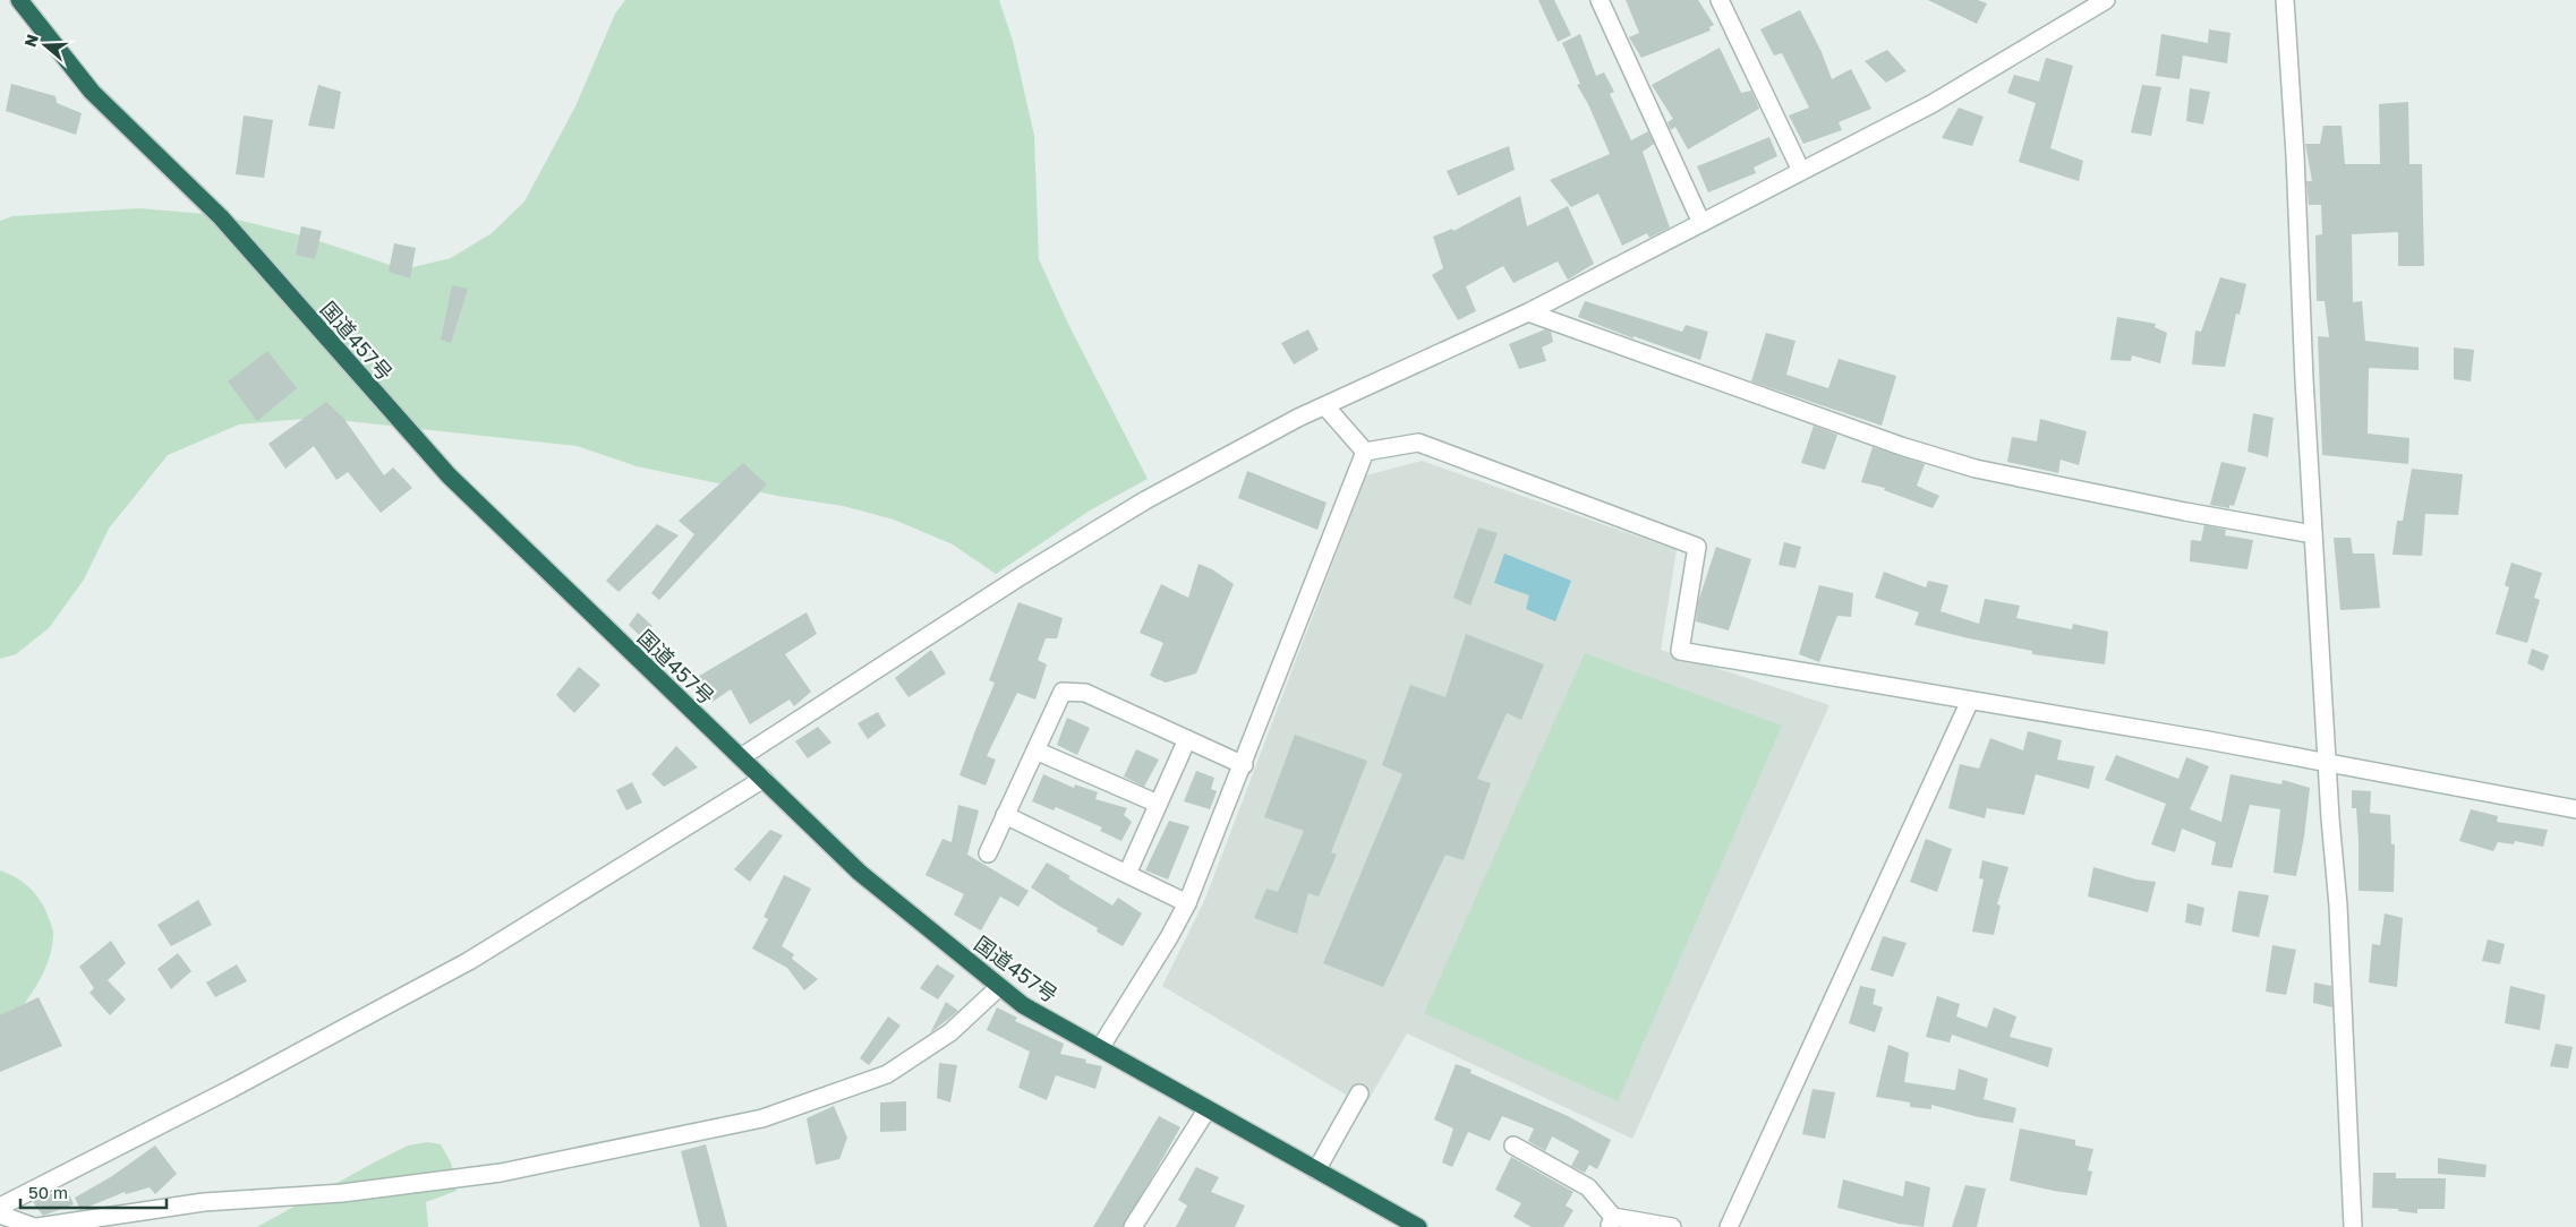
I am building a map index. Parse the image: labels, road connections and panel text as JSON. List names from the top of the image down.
{
  "streets": {
    "highway": ["国道457号"]
  },
  "scale_bar": "50 m",
  "north": "left"
}
